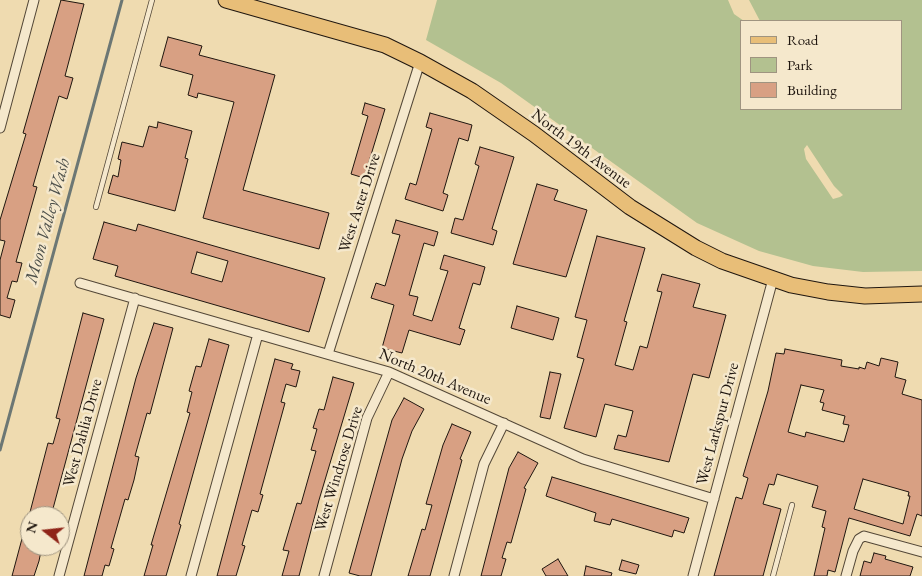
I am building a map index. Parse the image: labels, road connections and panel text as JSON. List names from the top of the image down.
{
  "streets": {
    "main road": ["North 19th Avenue"],
    "street": [
      "West Aster Drive",
      "North 20th Avenue",
      "West Larkspur Drive",
      "West Dahlia Drive",
      "West Windrose Drive"
    ]
  },
  "crossings": [
    ["North 19th Avenue", "West Aster Drive"],
    ["North 19th Avenue", "West Larkspur Drive"],
    ["West Aster Drive", "North 20th Avenue"],
    ["North 20th Avenue", "West Larkspur Drive"],
    ["North 20th Avenue", "West Dahlia Drive"],
    ["North 20th Avenue", "West Windrose Drive"]
  ],
  "water": ["Moon Valley Wash"],
  "legend": ["Road", "Park", "Building"],
  "north": "left"
}
